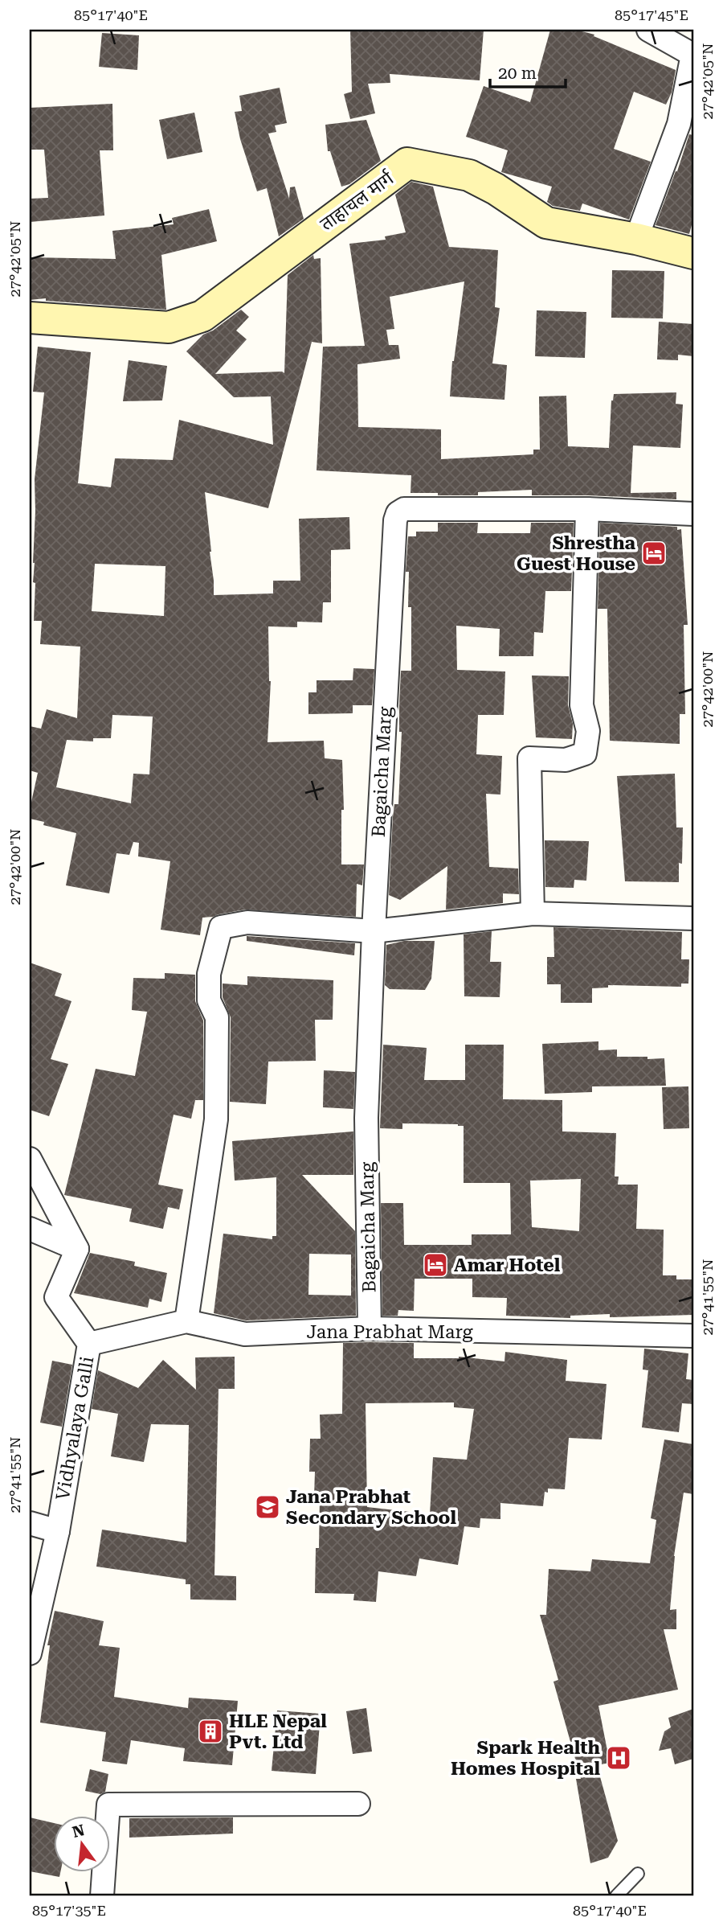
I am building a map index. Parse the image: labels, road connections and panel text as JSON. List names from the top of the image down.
{
  "streets": {
    "street": [
      "ताहाचल मार्ग",
      "Bagaicha Marg",
      "Jana Prabhat Marg",
      "Vidhyalaya Galli"
    ]
  },
  "crossings": [
    ["Bagaicha Marg", "Jana Prabhat Marg"],
    ["Jana Prabhat Marg", "Vidhyalaya Galli"]
  ],
  "places": {
    "hotel": ["Shrestha Guest House", "Amar Hotel"],
    "school or university": ["Jana Prabhat Secondary School"],
    "building": ["HLE Nepal Pvt. Ltd"],
    "hospital": ["Spark Health Homes Hospital"]
  },
  "scale_bar": "20 m",
  "north": "top",
  "coordinates": [
    "85°17'40\"E",
    "85°17'45\"E",
    "27°42'05\"N",
    "27°42'00\"N",
    "27°41'55\"N",
    "85°17'35\"E"
  ]
}
